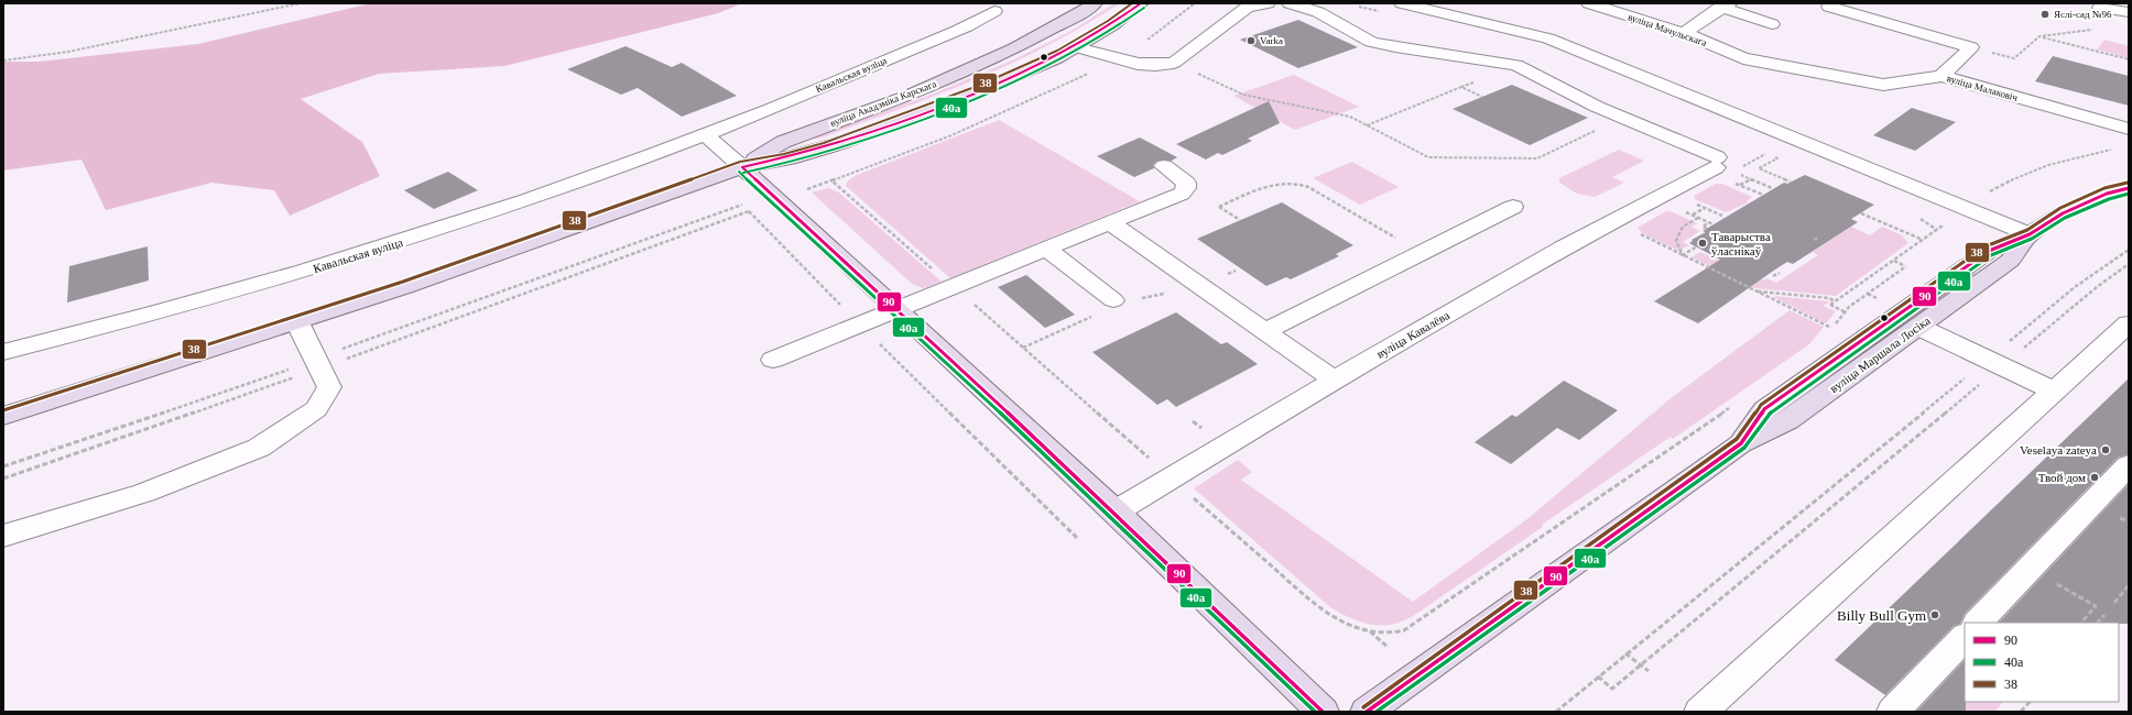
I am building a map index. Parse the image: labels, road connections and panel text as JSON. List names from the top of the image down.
{
  "streets": {
    "main road": ["вуліца Акадэміка Карскага", "вуліца Маршала Лосіка"],
    "street": [
      "вуліца Мачульскага",
      "Кавальская вуліца",
      "вуліца Малаковіч",
      "вуліца Кавалёва"
    ]
  },
  "crossings": [
    ["вуліца Мачульскага", "вуліца Малаковіч"]
  ],
  "places": [
    "Яслі-сад №96",
    "Varka",
    "Таварыства ўласнікаў",
    "Veselaya zateya",
    "Твой дом",
    "Billy Bull Gym"
  ],
  "lines": ["transit line 90", "transit line 38", "transit line 40а"],
  "legend": ["90", "40а", "38"]
}
